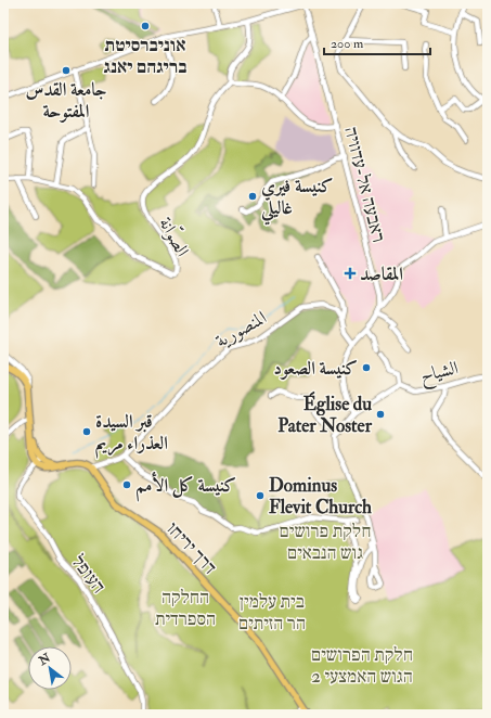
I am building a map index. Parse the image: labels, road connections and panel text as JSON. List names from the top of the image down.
{
  "streets": {
    "main road": ["דרך יריחו"],
    "street": [
      "ראבעה אל-עדוויה",
      "الصوّانة",
      "المنصورية",
      "الشياح",
      "העופל"
    ]
  },
  "parks": [
    "חלקת פרושים גוש הנבאים",
    "החלקה הספרדית",
    "בית עלמין הר הזיתים",
    "חלקת הפרושים הגוש האמצעי 2"
  ],
  "places": {
    "other": [
      "אוניברסיטת בריגהם יאנג",
      "جامعة القدس المفتوحة",
      "كنيسة فيري غاليلي",
      "كنيسة الصعود",
      "Église du Pater Noster",
      "قبر السيدة العذراء مريم",
      "كنيسة كل الأمم",
      "Dominus Flevit Church"
    ],
    "health": ["المقاصد"]
  },
  "scale_bar": "200 m",
  "north": "top left"
}
